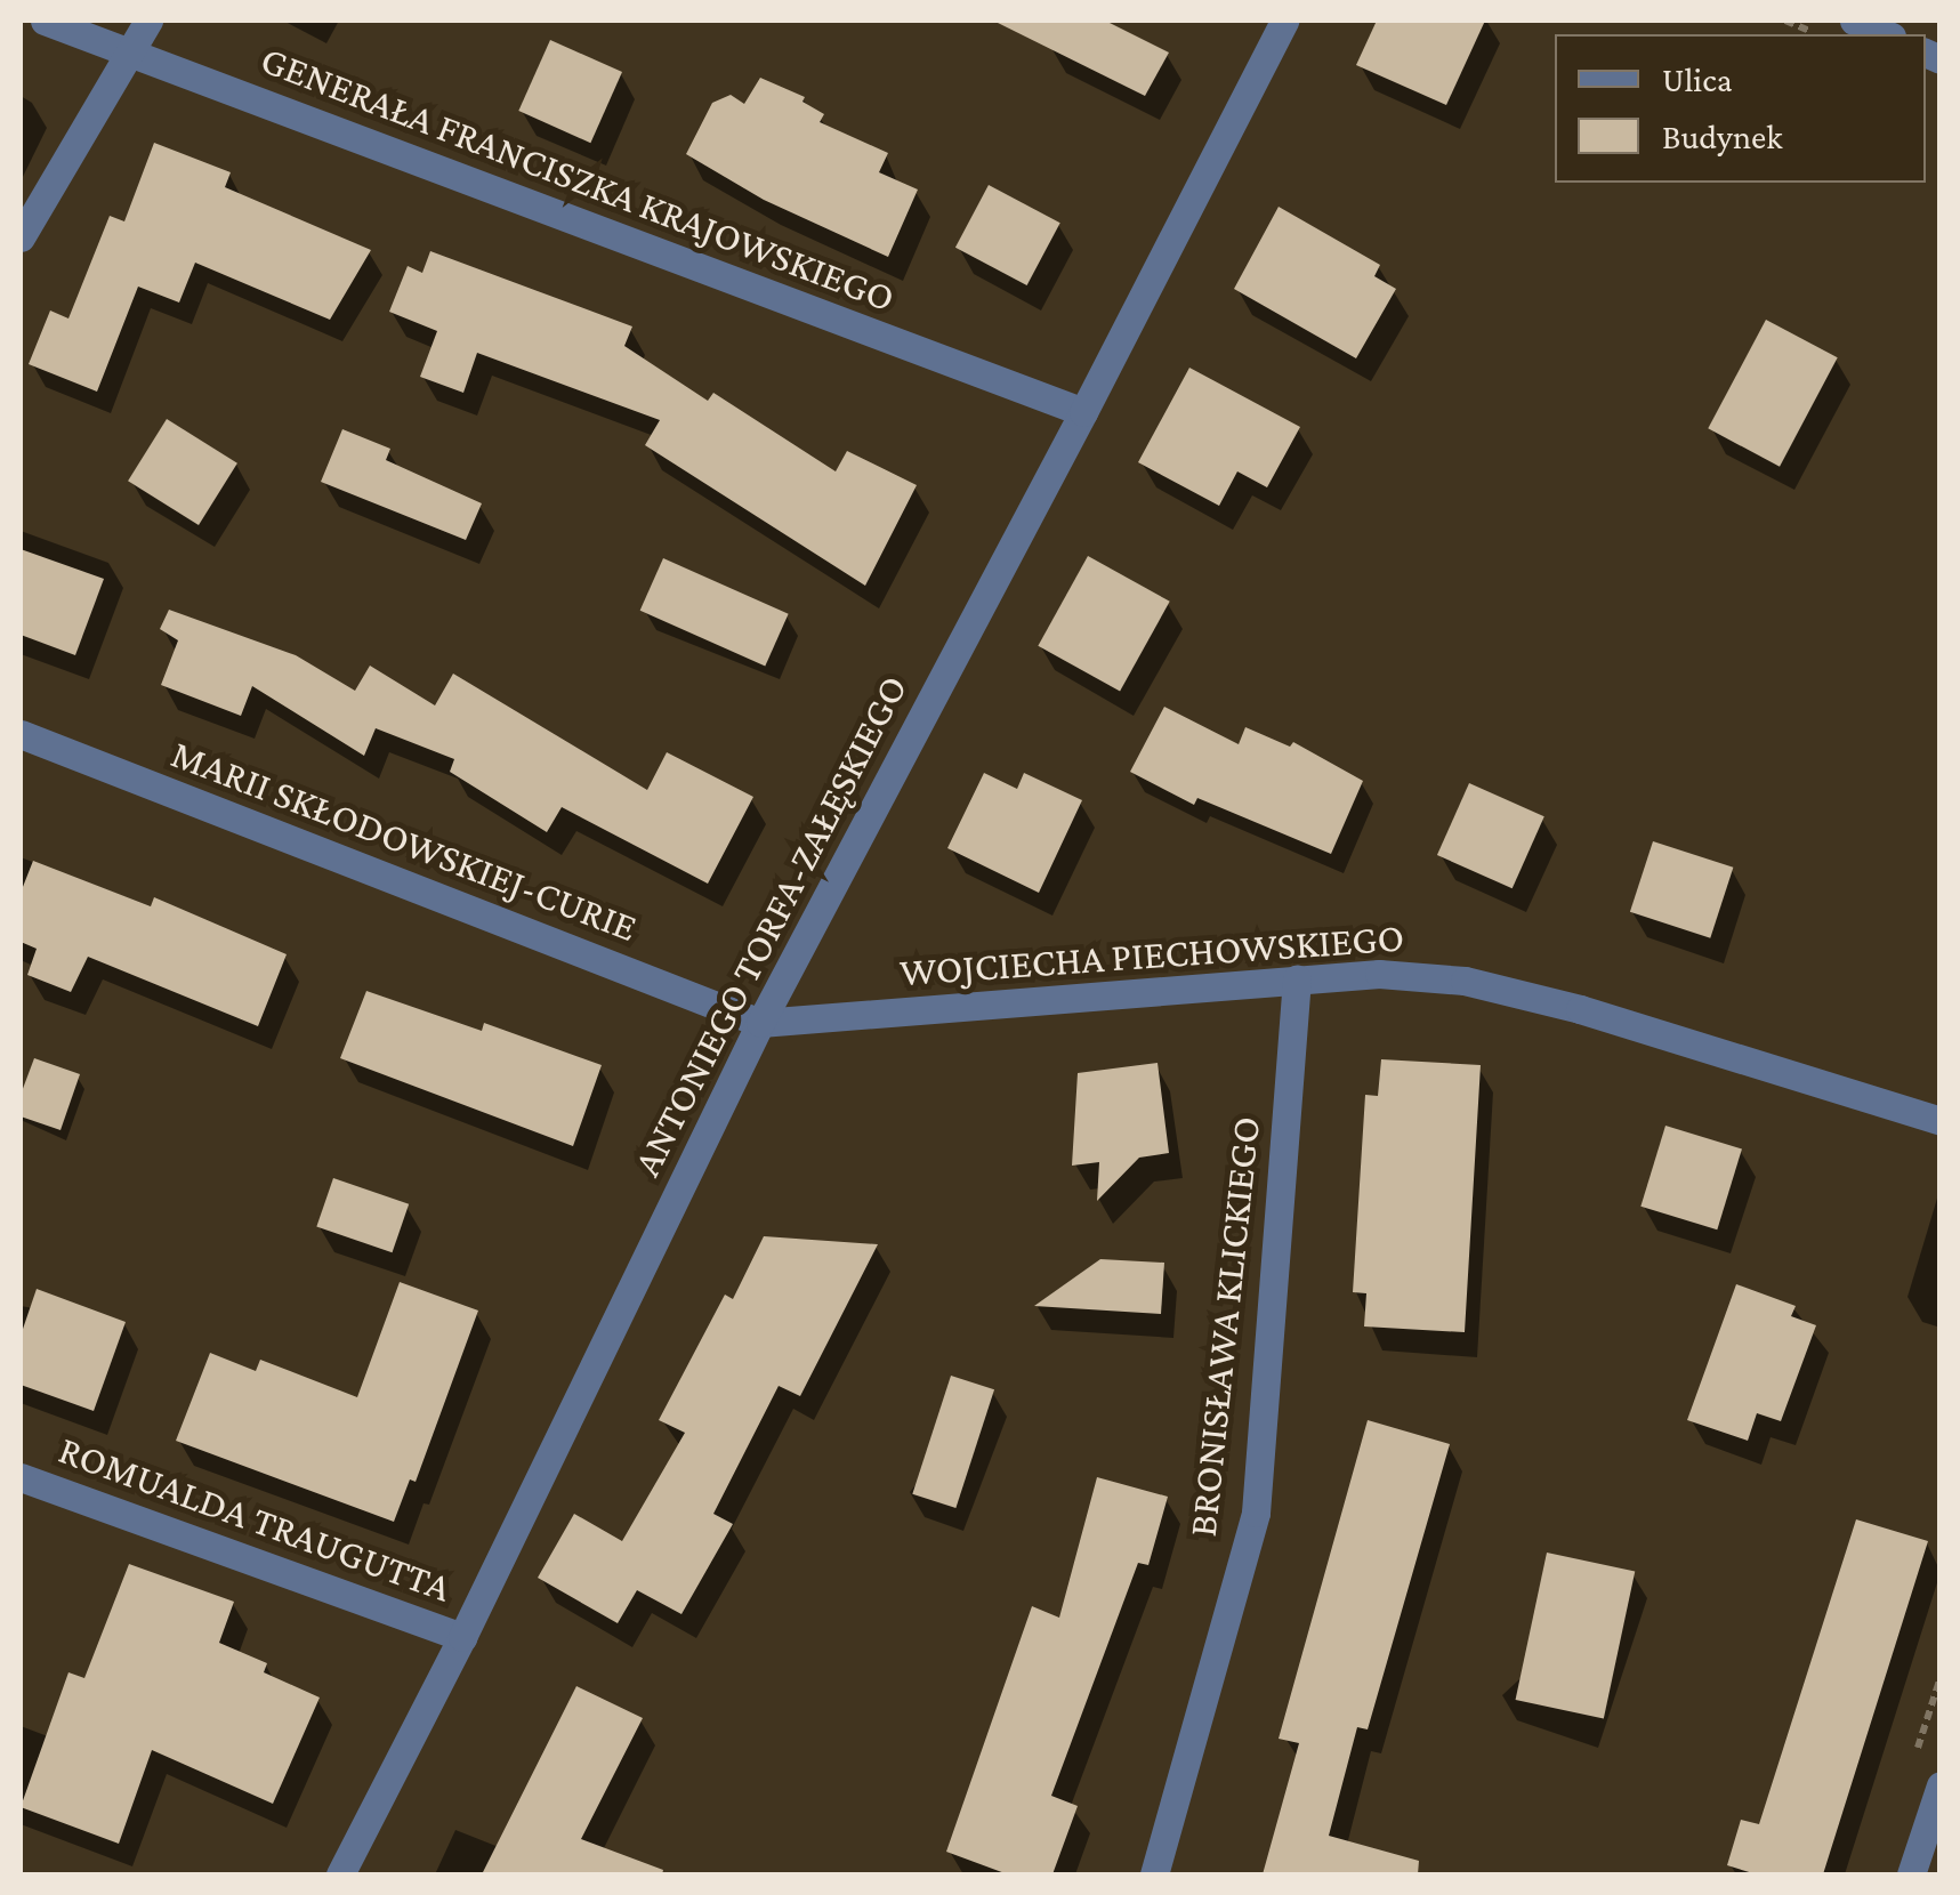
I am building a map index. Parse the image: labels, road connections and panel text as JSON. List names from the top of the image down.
{
  "streets": {
    "street": [
      "GENERAŁA FRANCISZKA KRAJOWSKIEGO",
      "MARII SKŁODOWSKIEJ-CURIE",
      "ANTONIEGO TORFA-ZAŁĘSKIEGO",
      "WOJCIECHA PIECHOWSKIEGO",
      "BRONISŁAWA KLICKIEGO",
      "ROMUALDA TRAUGUTTA"
    ]
  },
  "crossings": [
    ["GENERAŁA FRANCISZKA KRAJOWSKIEGO", "ANTONIEGO TORFA-ZAŁĘSKIEGO"],
    ["MARII SKŁODOWSKIEJ-CURIE", "ANTONIEGO TORFA-ZAŁĘSKIEGO"],
    ["MARII SKŁODOWSKIEJ-CURIE", "WOJCIECHA PIECHOWSKIEGO"],
    ["ANTONIEGO TORFA-ZAŁĘSKIEGO", "WOJCIECHA PIECHOWSKIEGO"],
    ["ANTONIEGO TORFA-ZAŁĘSKIEGO", "ROMUALDA TRAUGUTTA"],
    ["WOJCIECHA PIECHOWSKIEGO", "BRONISŁAWA KLICKIEGO"]
  ],
  "legend": ["Ulica", "Budynek"]
}
